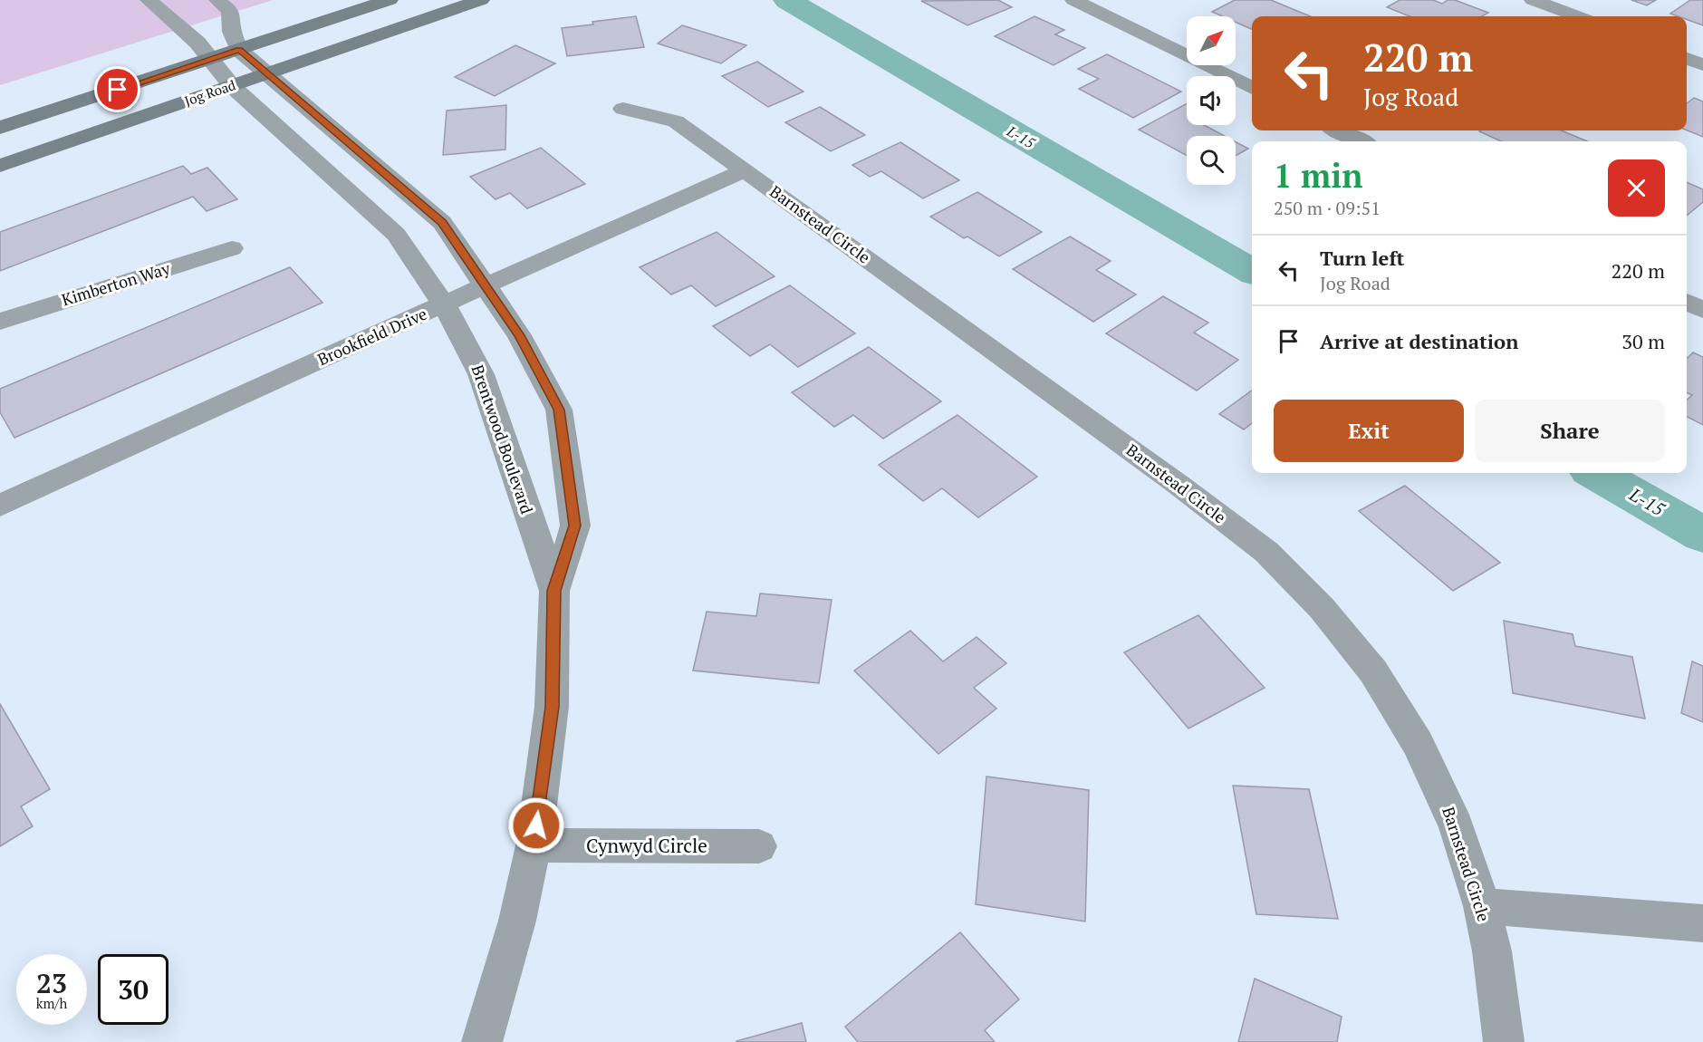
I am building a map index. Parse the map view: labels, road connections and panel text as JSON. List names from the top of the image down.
{
  "streets": {
    "main road": ["Jog Road"],
    "street": [
      "Barnstead Circle",
      "Kimberton Way",
      "Brookfield Drive",
      "Brentwood Boulevard",
      "Cynwyd Circle"
    ]
  },
  "crossings": [
    ["Jog Road", "Brentwood Boulevard"],
    ["Barnstead Circle", "Brookfield Drive"],
    ["Brookfield Drive", "Brentwood Boulevard"],
    ["Brentwood Boulevard", "Cynwyd Circle"]
  ],
  "water": ["L-15"],
  "north": "top right",
  "page": {
    "turn": ["220 m", "Jog Road"],
    "heading": ["1 min", "250 m · 09:51"],
    "list": [
      {
        "name": "Turn left",
        "note": "Jog Road",
        "value": "220 m"
      },
      {
        "name": "Arrive at destination",
        "value": "30 m"
      }
    ],
    "buttons": ["Exit", "Share"],
    "speed": "23 km/h",
    "limit": "30"
  }
}
